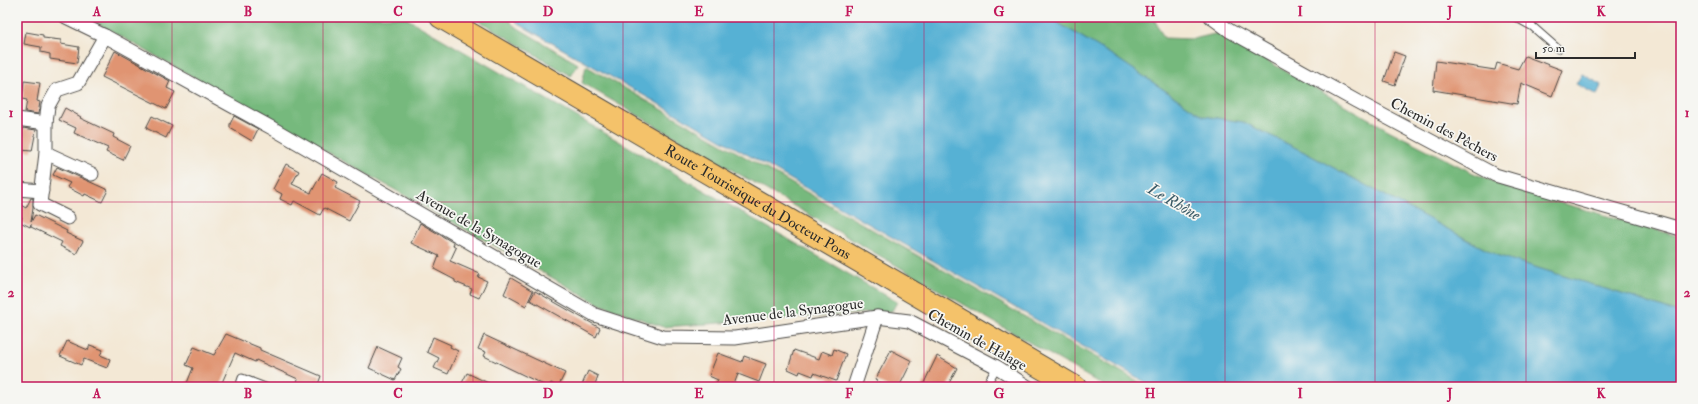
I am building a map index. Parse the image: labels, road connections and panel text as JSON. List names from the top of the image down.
{
  "streets": {
    "highway": ["Route Touristique du Docteur Pons"],
    "street": ["Chemin des Pêchers", "Avenue de la Synagogue", "Chemin de Halage"]
  },
  "crossings": [
    ["Avenue de la Synagogue", "Chemin de Halage"]
  ],
  "water": ["Le Rhône"],
  "scale_bar": "50 m",
  "grid": {
    "columns": [
      "A",
      "B",
      "C",
      "D",
      "E",
      "F",
      "G",
      "H",
      "I",
      "J",
      "K"
    ],
    "rows": ["1", "2"]
  }
}
